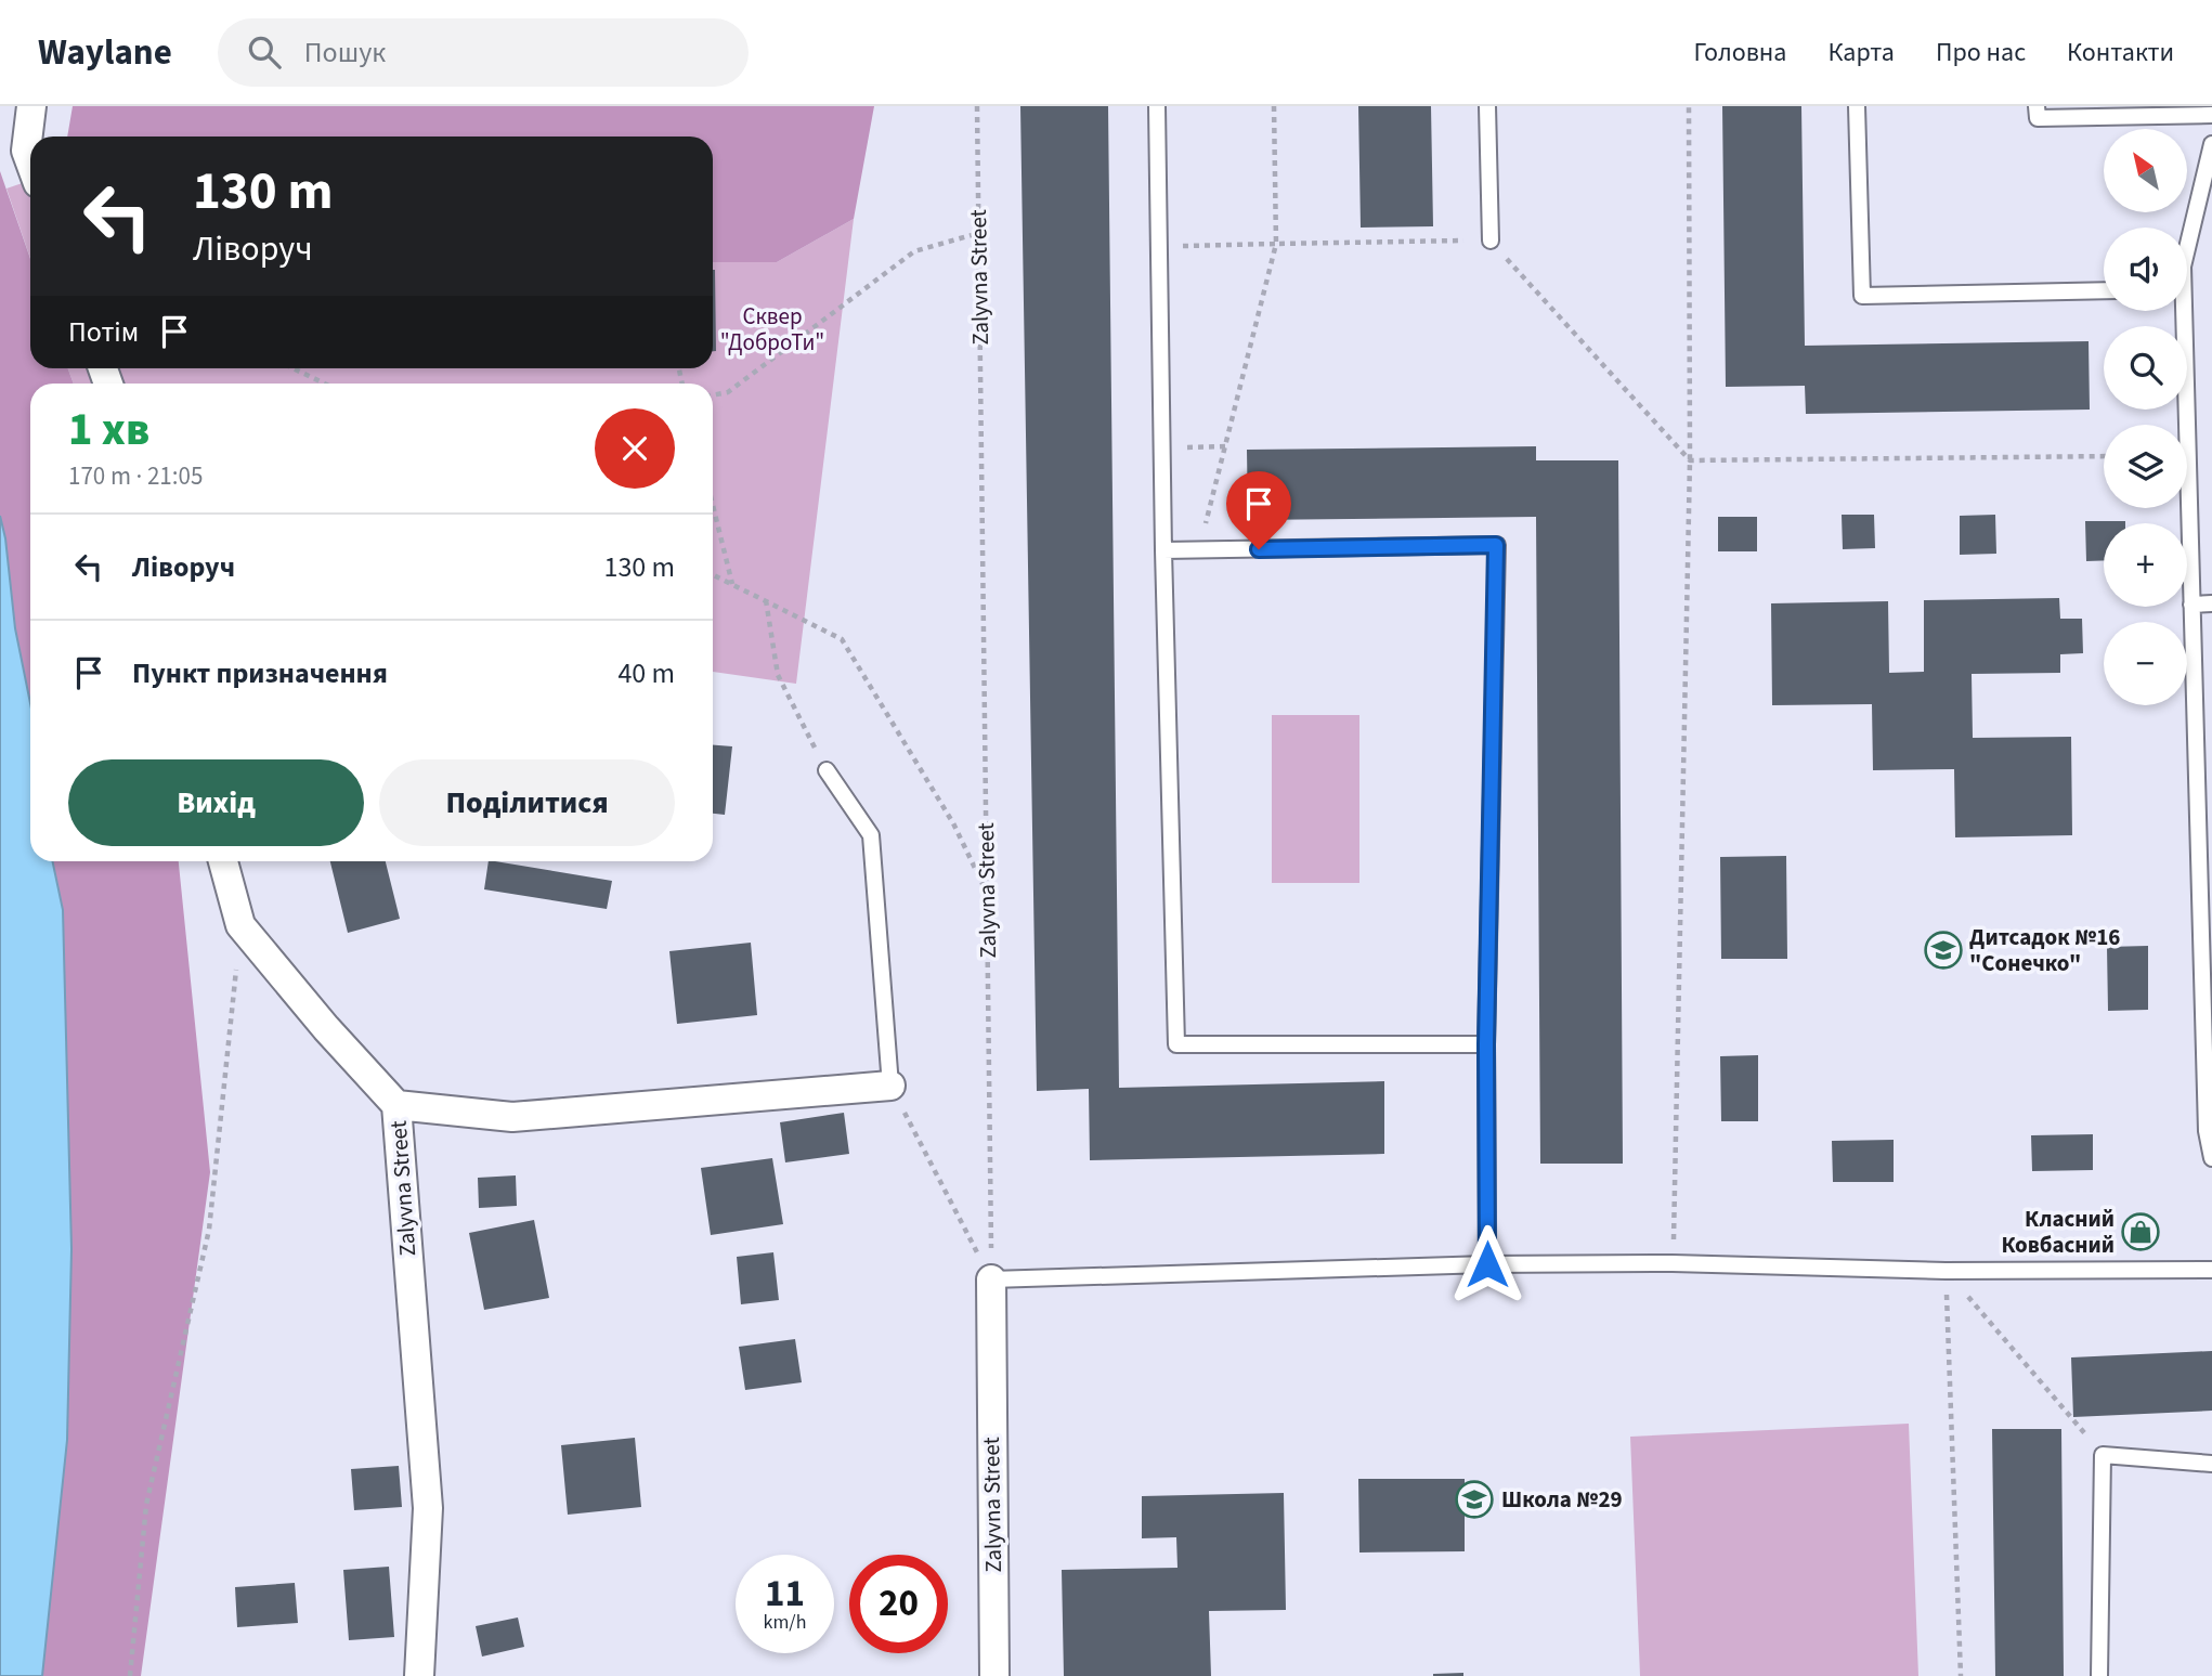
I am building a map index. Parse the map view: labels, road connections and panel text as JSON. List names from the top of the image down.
{
  "streets": {
    "street": ["Zalyvna Street"]
  },
  "parks": ["Сквер \"ДоброТи\""],
  "places": {
    "school or university": ["Дитсадок №16 \"Сонечко\"", "Школа №29"],
    "shop": ["Класний Ковбасний"]
  },
  "north": "top left",
  "page": {
    "header": "Waylane",
    "search": "Пошук",
    "nav": [
      "Головна",
      "Карта",
      "Про нас",
      "Контакти"
    ],
    "map_buttons": ["+", "−"],
    "turn": ["130 m", "Ліворуч"],
    "then": "Потім",
    "heading": ["1 хв", "170 m · 21:05"],
    "list": [
      {
        "name": "Ліворуч",
        "value": "130 m"
      },
      {
        "name": "Пункт призначення",
        "value": "40 m"
      }
    ],
    "buttons": ["Вихід", "Поділитися"],
    "speed": "11 km/h",
    "limit": "20"
  }
}
